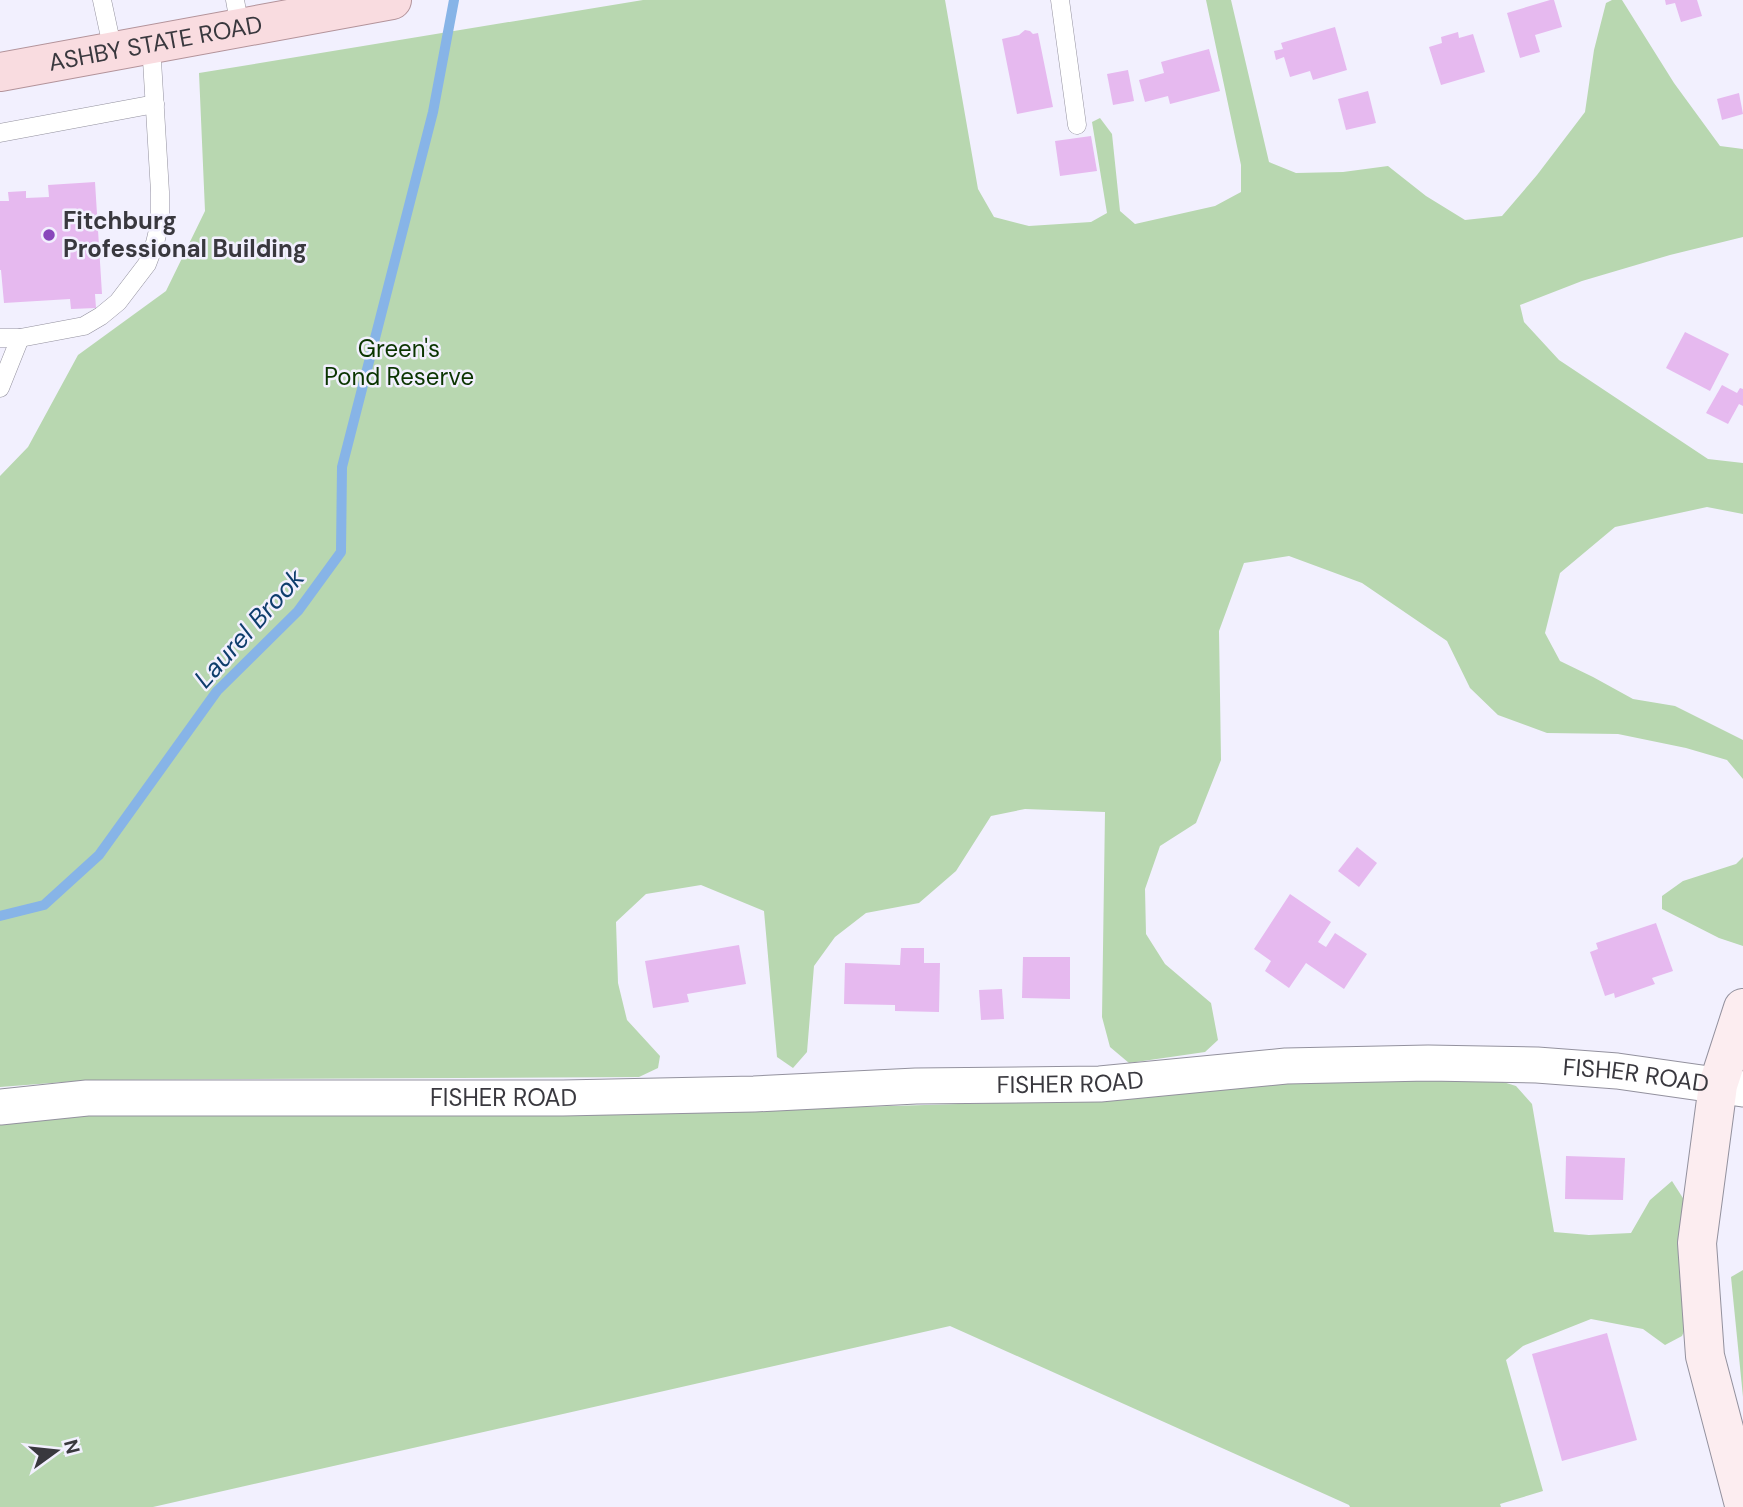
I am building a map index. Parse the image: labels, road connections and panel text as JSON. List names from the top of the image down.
{
  "streets": {
    "main road": ["ASHBY STATE ROAD"],
    "street": ["FISHER ROAD"]
  },
  "water": ["Laurel Brook"],
  "parks": ["Green's Pond Reserve"],
  "places": ["Fitchburg Professional Building"],
  "north": "right"
}
